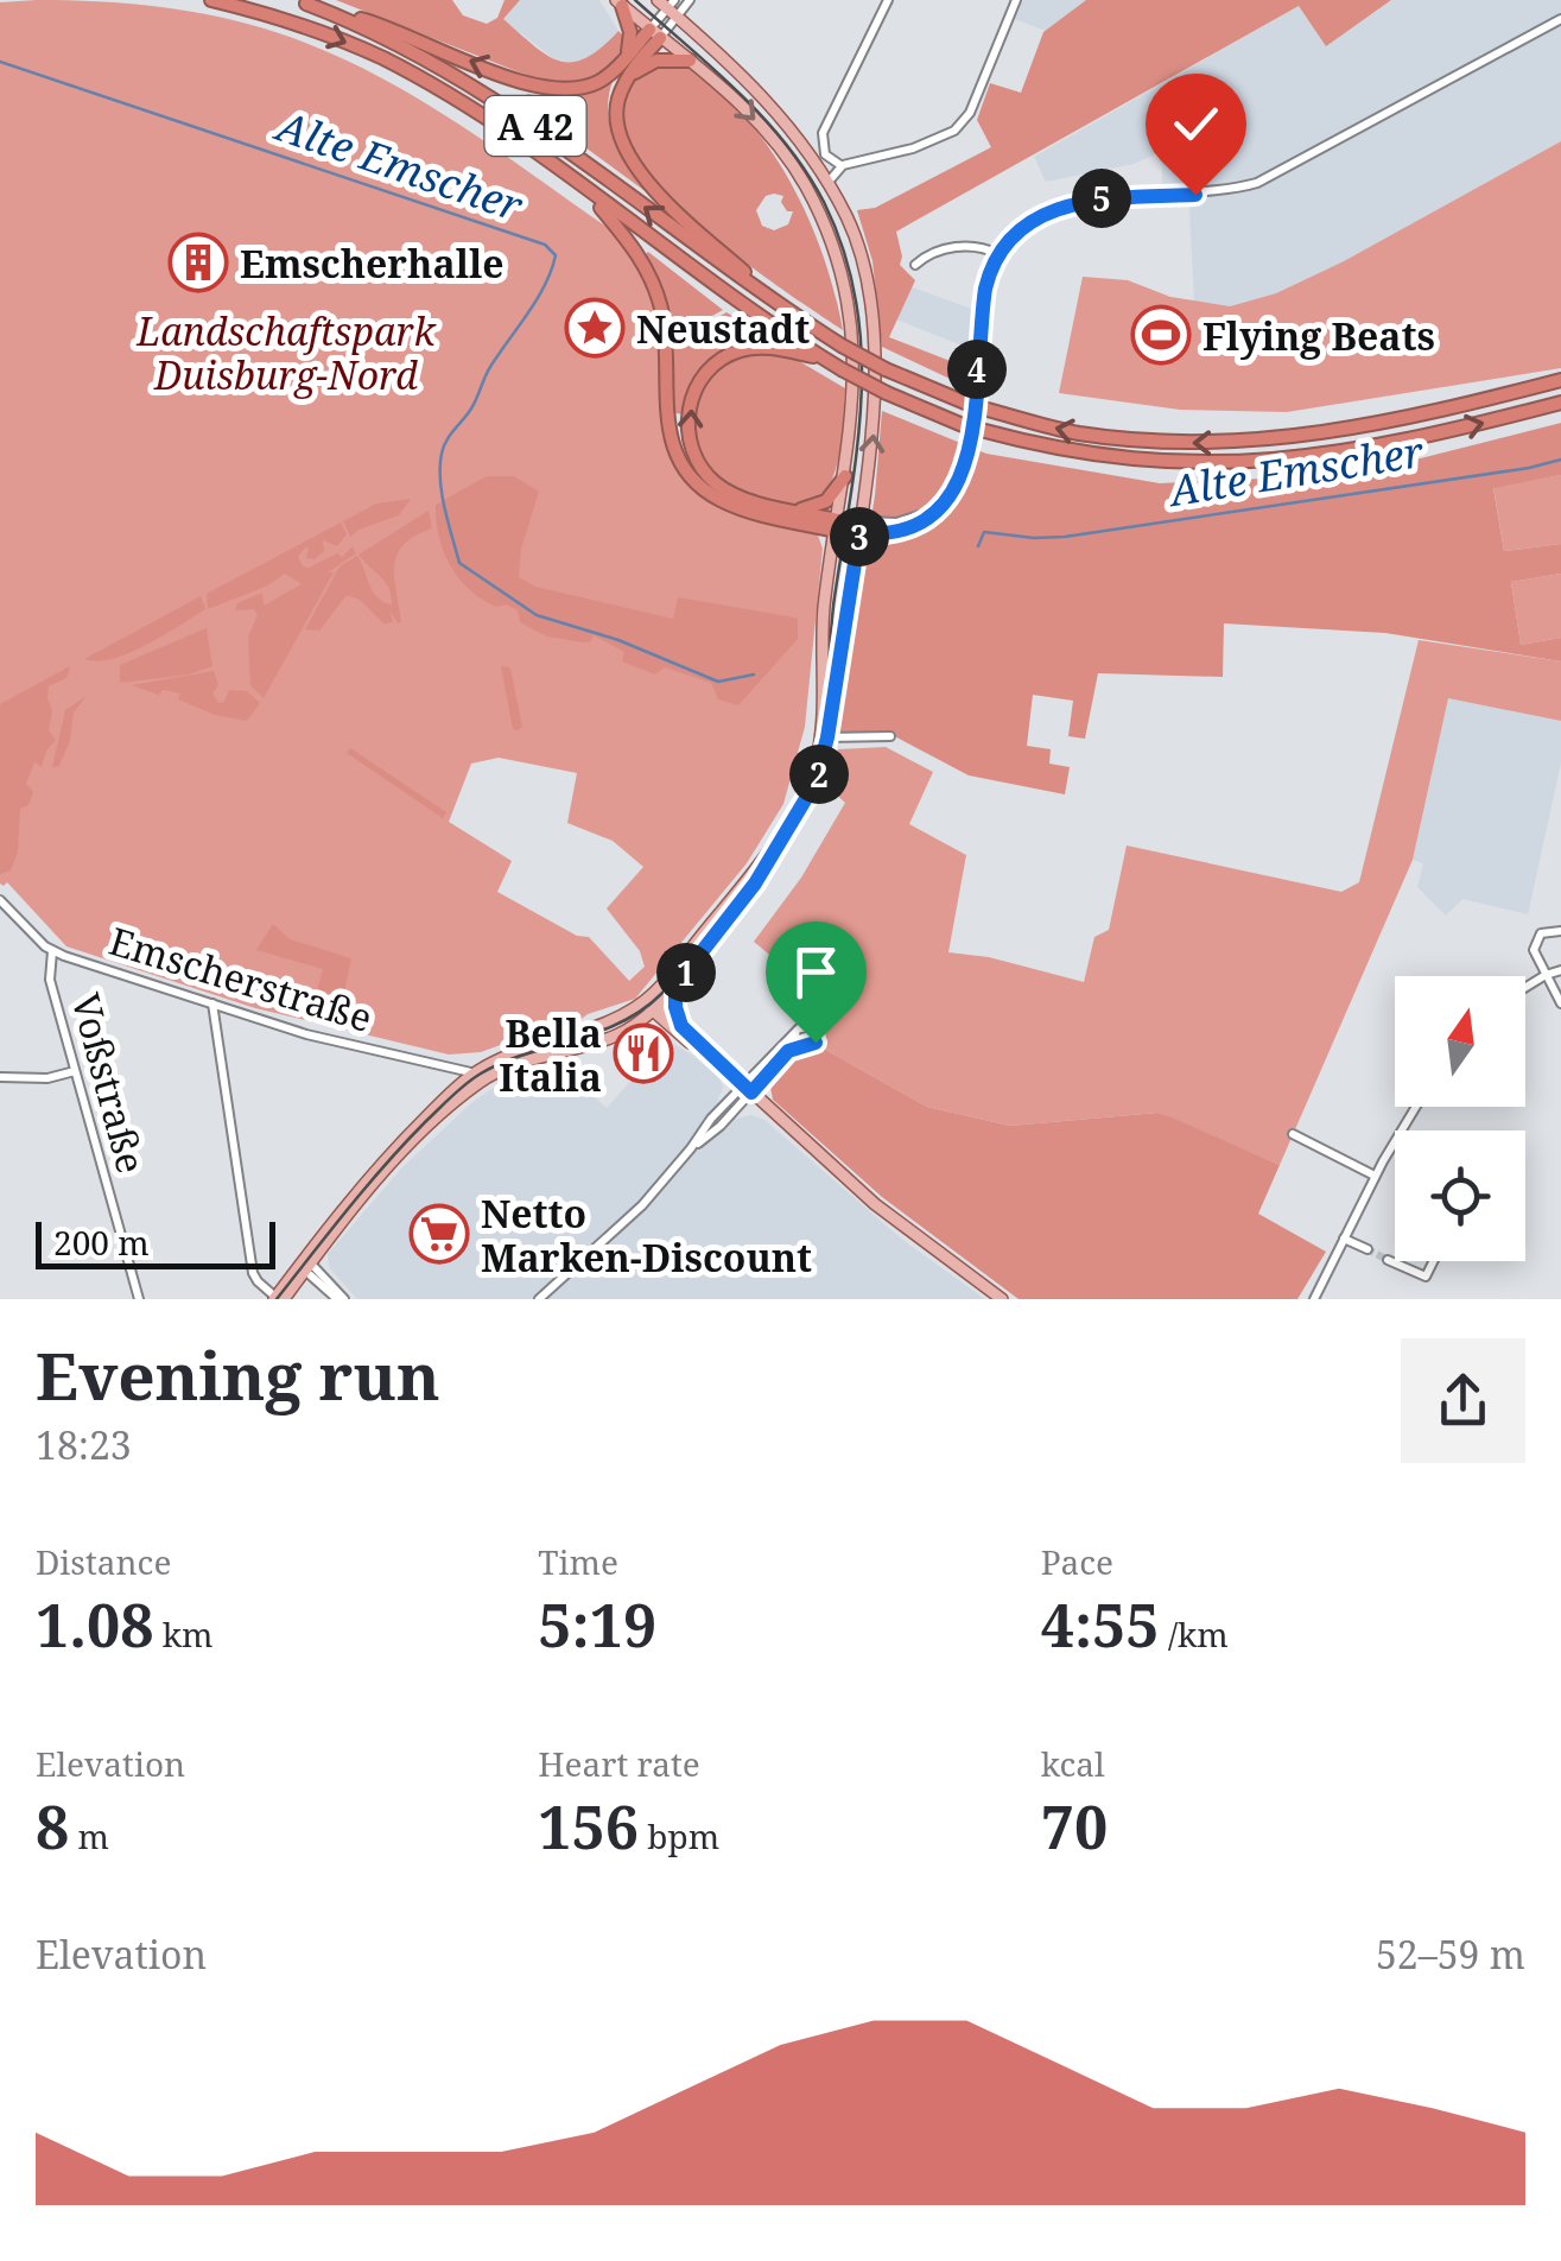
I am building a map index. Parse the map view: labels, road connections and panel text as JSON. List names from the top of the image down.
{
  "streets": {
    "highway": ["A 42"],
    "street": ["Emscherstraße", "Voßstraße"]
  },
  "crossings": [
    ["Emscherstraße", "Voßstraße"]
  ],
  "water": ["Alte Emscher"],
  "parks": ["Landschaftspark Duisburg-Nord"],
  "places": {
    "building": ["Emscherhalle"],
    "place": ["Neustadt"],
    "sports": ["Flying Beats"],
    "restaurant": ["Bella Italia"],
    "supermarket": ["Netto Marken-Discount"]
  },
  "scale_bar": "200 m",
  "north": "top",
  "page": {
    "pins": [
      "5",
      "4",
      "3",
      "2",
      "1"
    ],
    "scale": "200 m",
    "heading": ["Evening run", "18:23"],
    "stats": [
      ["Distance", "1.08 km"],
      ["Time", "5:19"],
      ["Pace", "4:55 /km"],
      ["Elevation", "8 m"],
      ["Heart rate", "156 bpm"],
      ["kcal", "70"]
    ],
    "chart": ["Elevation", "52–59 m"]
  }
}
